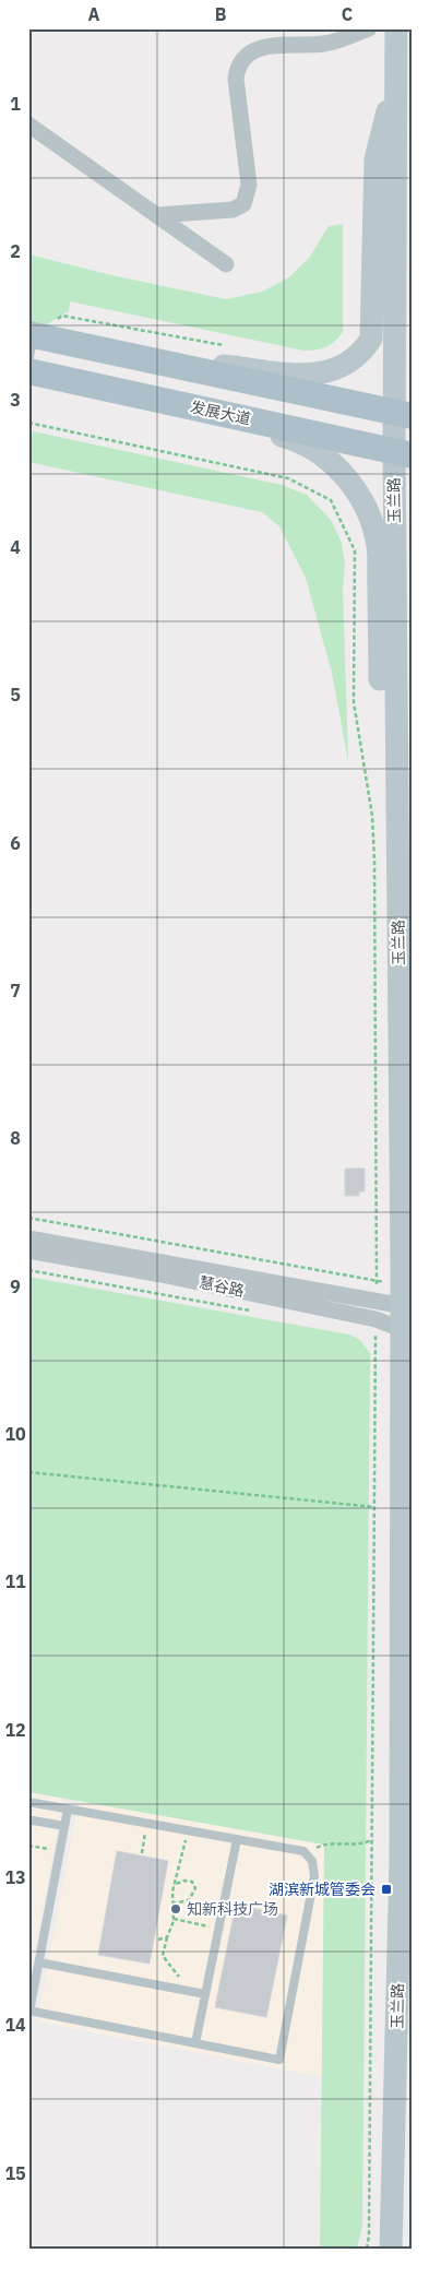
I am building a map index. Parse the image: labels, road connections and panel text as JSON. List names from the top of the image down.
{
  "streets": {
    "main road": ["发展大道"],
    "street": ["玉兰路", "慧谷路"]
  },
  "crossings": [
    ["发展大道", "玉兰路"],
    ["玉兰路", "慧谷路"]
  ],
  "places": {
    "transit": ["湖滨新城管委会"],
    "other": ["知新科技广场"]
  },
  "grid": {
    "columns": ["A", "B", "C"],
    "rows": [
      "1",
      "2",
      "3",
      "4",
      "5",
      "6",
      "7",
      "8",
      "9",
      "10",
      "11",
      "12",
      "13",
      "14",
      "15"
    ]
  }
}
